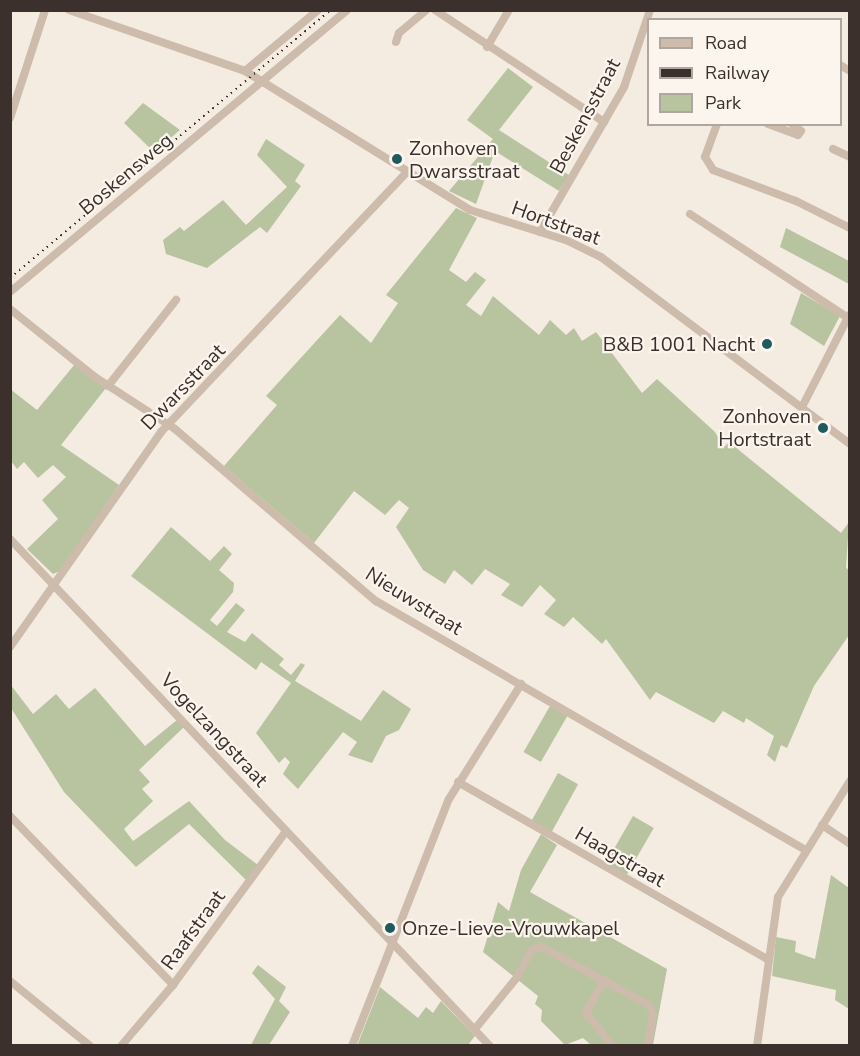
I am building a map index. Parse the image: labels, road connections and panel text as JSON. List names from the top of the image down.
{
  "streets": {
    "street": [
      "Beskensstraat",
      "Boskensweg",
      "Hortstraat",
      "Dwarsstraat",
      "Nieuwstraat",
      "Vogelzangstraat",
      "Haagstraat",
      "Raafstraat"
    ]
  },
  "crossings": [
    ["Beskensstraat", "Hortstraat"],
    ["Boskensweg", "Hortstraat"],
    ["Hortstraat", "Dwarsstraat"],
    ["Dwarsstraat", "Nieuwstraat"],
    ["Dwarsstraat", "Vogelzangstraat"],
    ["Vogelzangstraat", "Raafstraat"]
  ],
  "places": [
    "Zonhoven Dwarsstraat",
    "B&B 1001 Nacht",
    "Zonhoven Hortstraat",
    "Onze-Lieve-Vrouwkapel"
  ],
  "legend": ["Road", "Railway", "Park"]
}
